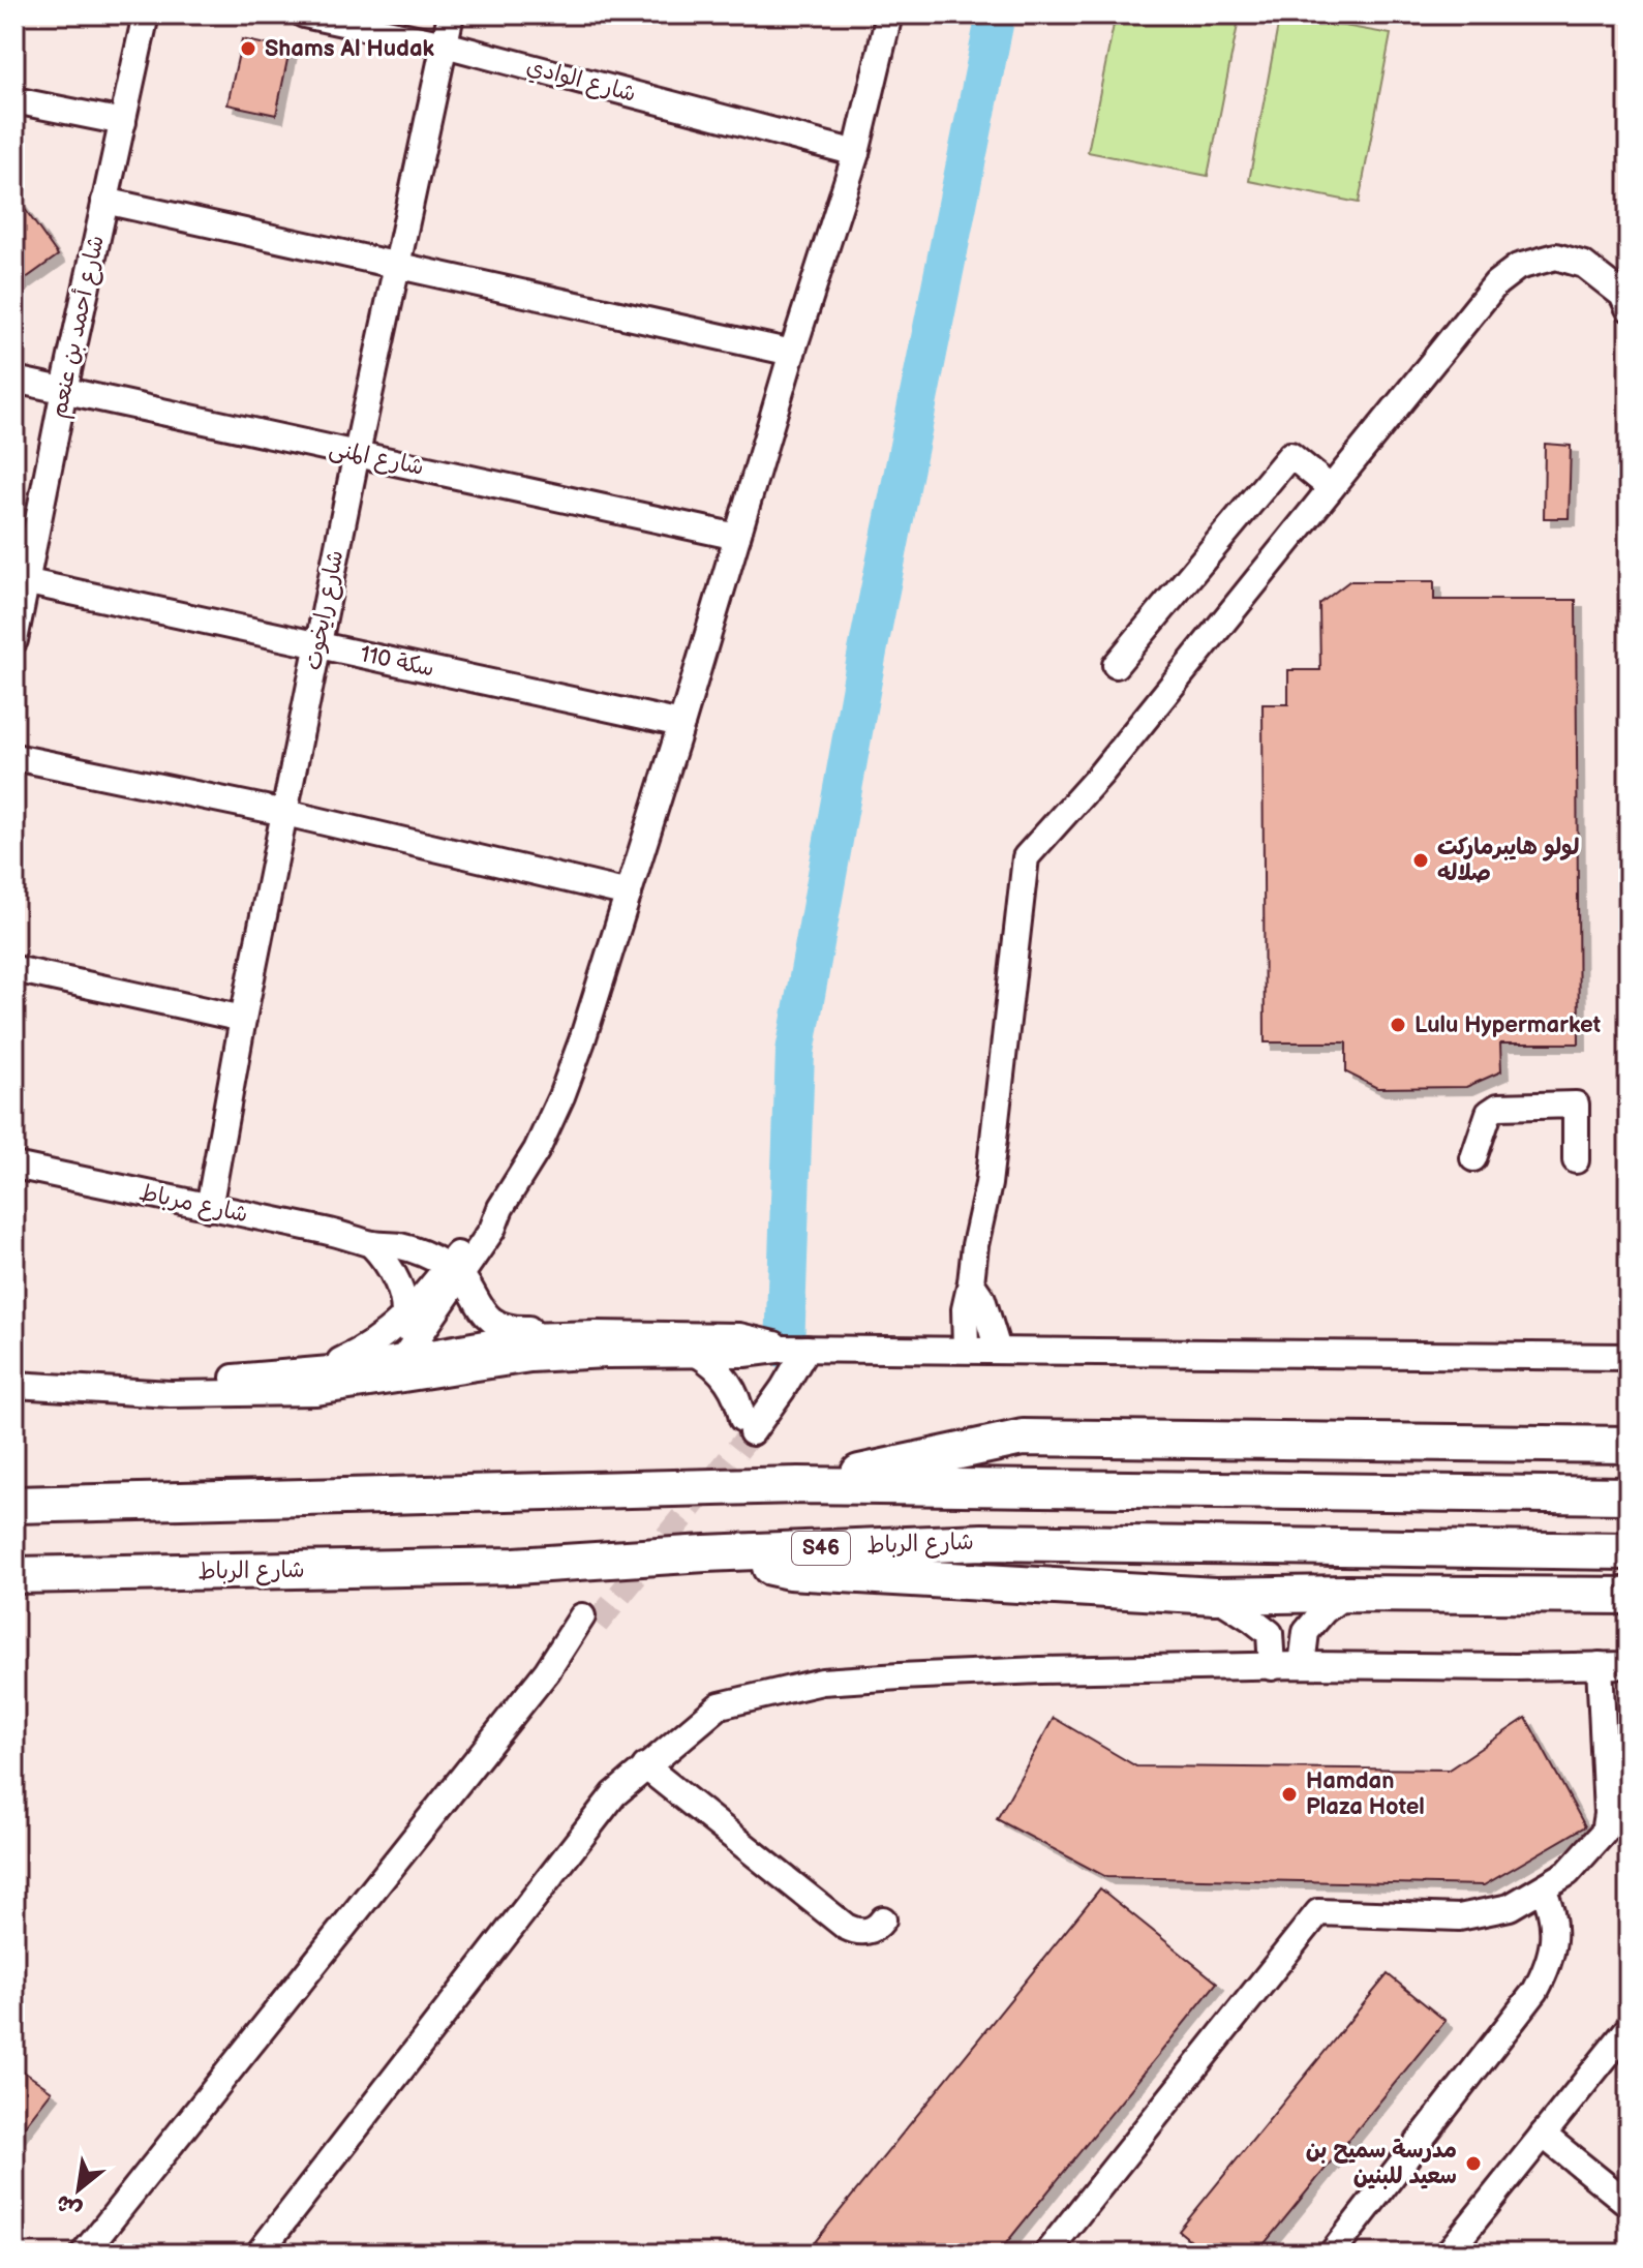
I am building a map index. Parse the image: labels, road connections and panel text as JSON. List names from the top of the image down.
{
  "streets": {
    "highway": ["شارع الرباط", "S46"],
    "street": [
      "شارع الوادي",
      "شارع أحمد بن عنعم",
      "شارع المنى",
      "شارع رايخوت",
      "سكة 110",
      "شارع مرباط"
    ]
  },
  "crossings": [
    ["شارع الوادي", "شارع رايخوت"],
    ["شارع أحمد بن عنعم", "شارع المنى"],
    ["شارع أحمد بن عنعم", "سكة 110"],
    ["شارع المنى", "شارع رايخوت"],
    ["شارع رايخوت", "سكة 110"],
    ["شارع رايخوت", "شارع مرباط"]
  ],
  "places": [
    "Shams Al Hudak",
    "لولو هايبرماركت صلاله",
    "Lulu Hypermarket",
    "Hamdan Plaza Hotel",
    "مدرسة سميح بن سعيد للبنين"
  ],
  "north": "bottom left"
}
